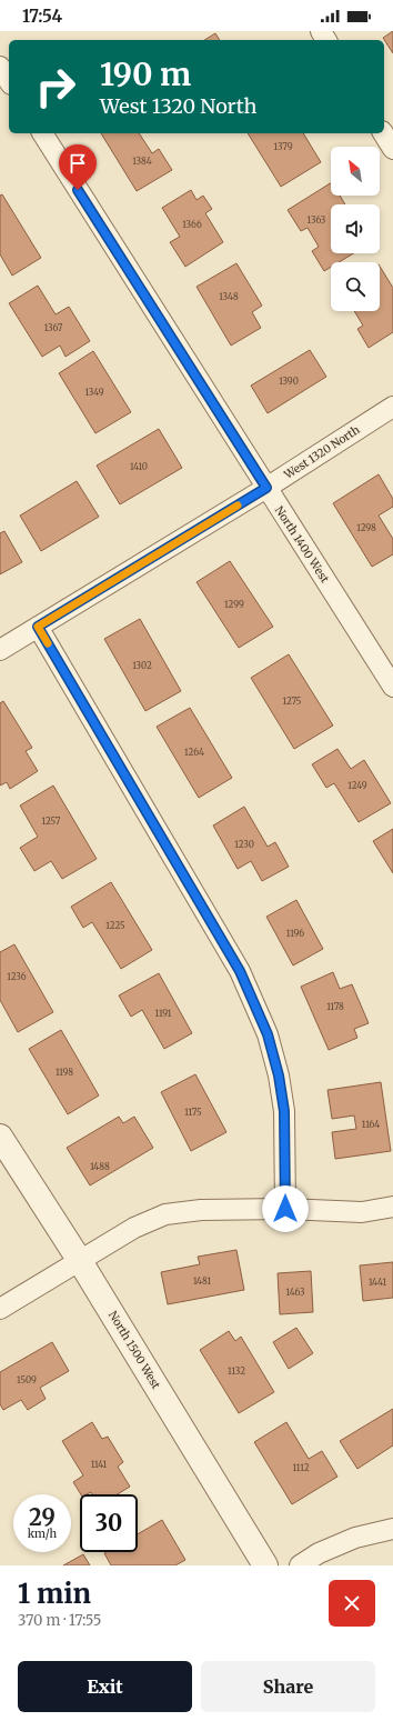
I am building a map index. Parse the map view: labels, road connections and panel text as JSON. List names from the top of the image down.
{
  "streets": {
    "street": ["West 1320 North", "North 1400 West", "North 1500 West"]
  },
  "crossings": [
    ["West 1320 North", "North 1400 West"]
  ],
  "house_numbers": [
    "1379",
    "1384",
    "1363",
    "1366",
    "1348",
    "1367",
    "1390",
    "1349",
    "1410",
    "1298",
    "1299",
    "1302",
    "1275",
    "1264",
    "1249",
    "1257",
    "1230",
    "1225",
    "1196",
    "1236",
    "1178",
    "1191",
    "1198",
    "1175",
    "1164",
    "1488",
    "1481",
    "1441",
    "1463",
    "1132",
    "1509",
    "1141",
    "1112"
  ],
  "north": "top left",
  "page": {
    "status": "17:54",
    "turn": ["190 m", "West 1320 North"],
    "speed": "29 km/h",
    "limit": "30",
    "heading": ["1 min", "370 m · 17:55"],
    "buttons": ["Exit", "Share"]
  }
}
